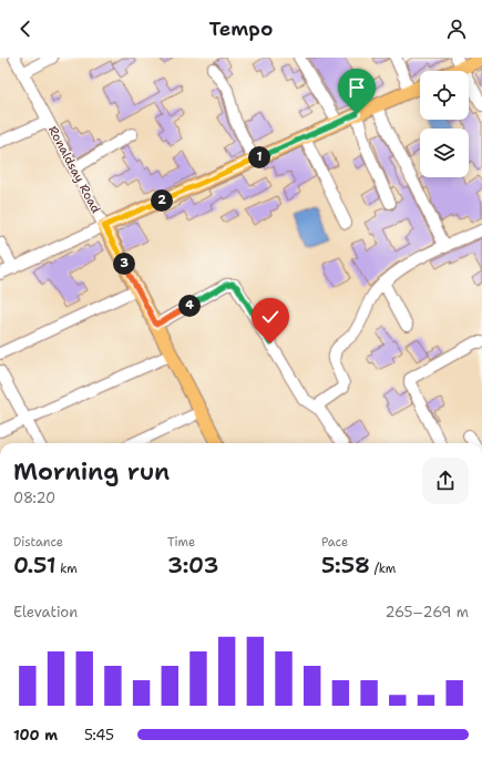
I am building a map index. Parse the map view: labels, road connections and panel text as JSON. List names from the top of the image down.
{
  "streets": {
    "main road": ["Ronaldsay Road"]
  },
  "page": {
    "header": "Tempo",
    "pins": [
      "1",
      "2",
      "3",
      "4"
    ],
    "heading": ["Morning run", "08:20"],
    "stats": [
      ["Distance", "0.51 km"],
      ["Time", "3:03"],
      ["Pace", "5:58 /km"]
    ],
    "chart": ["Elevation", "265–269 m"],
    "list": [
      {
        "name": "100 m",
        "note": "5:45"
      }
    ]
  }
}
